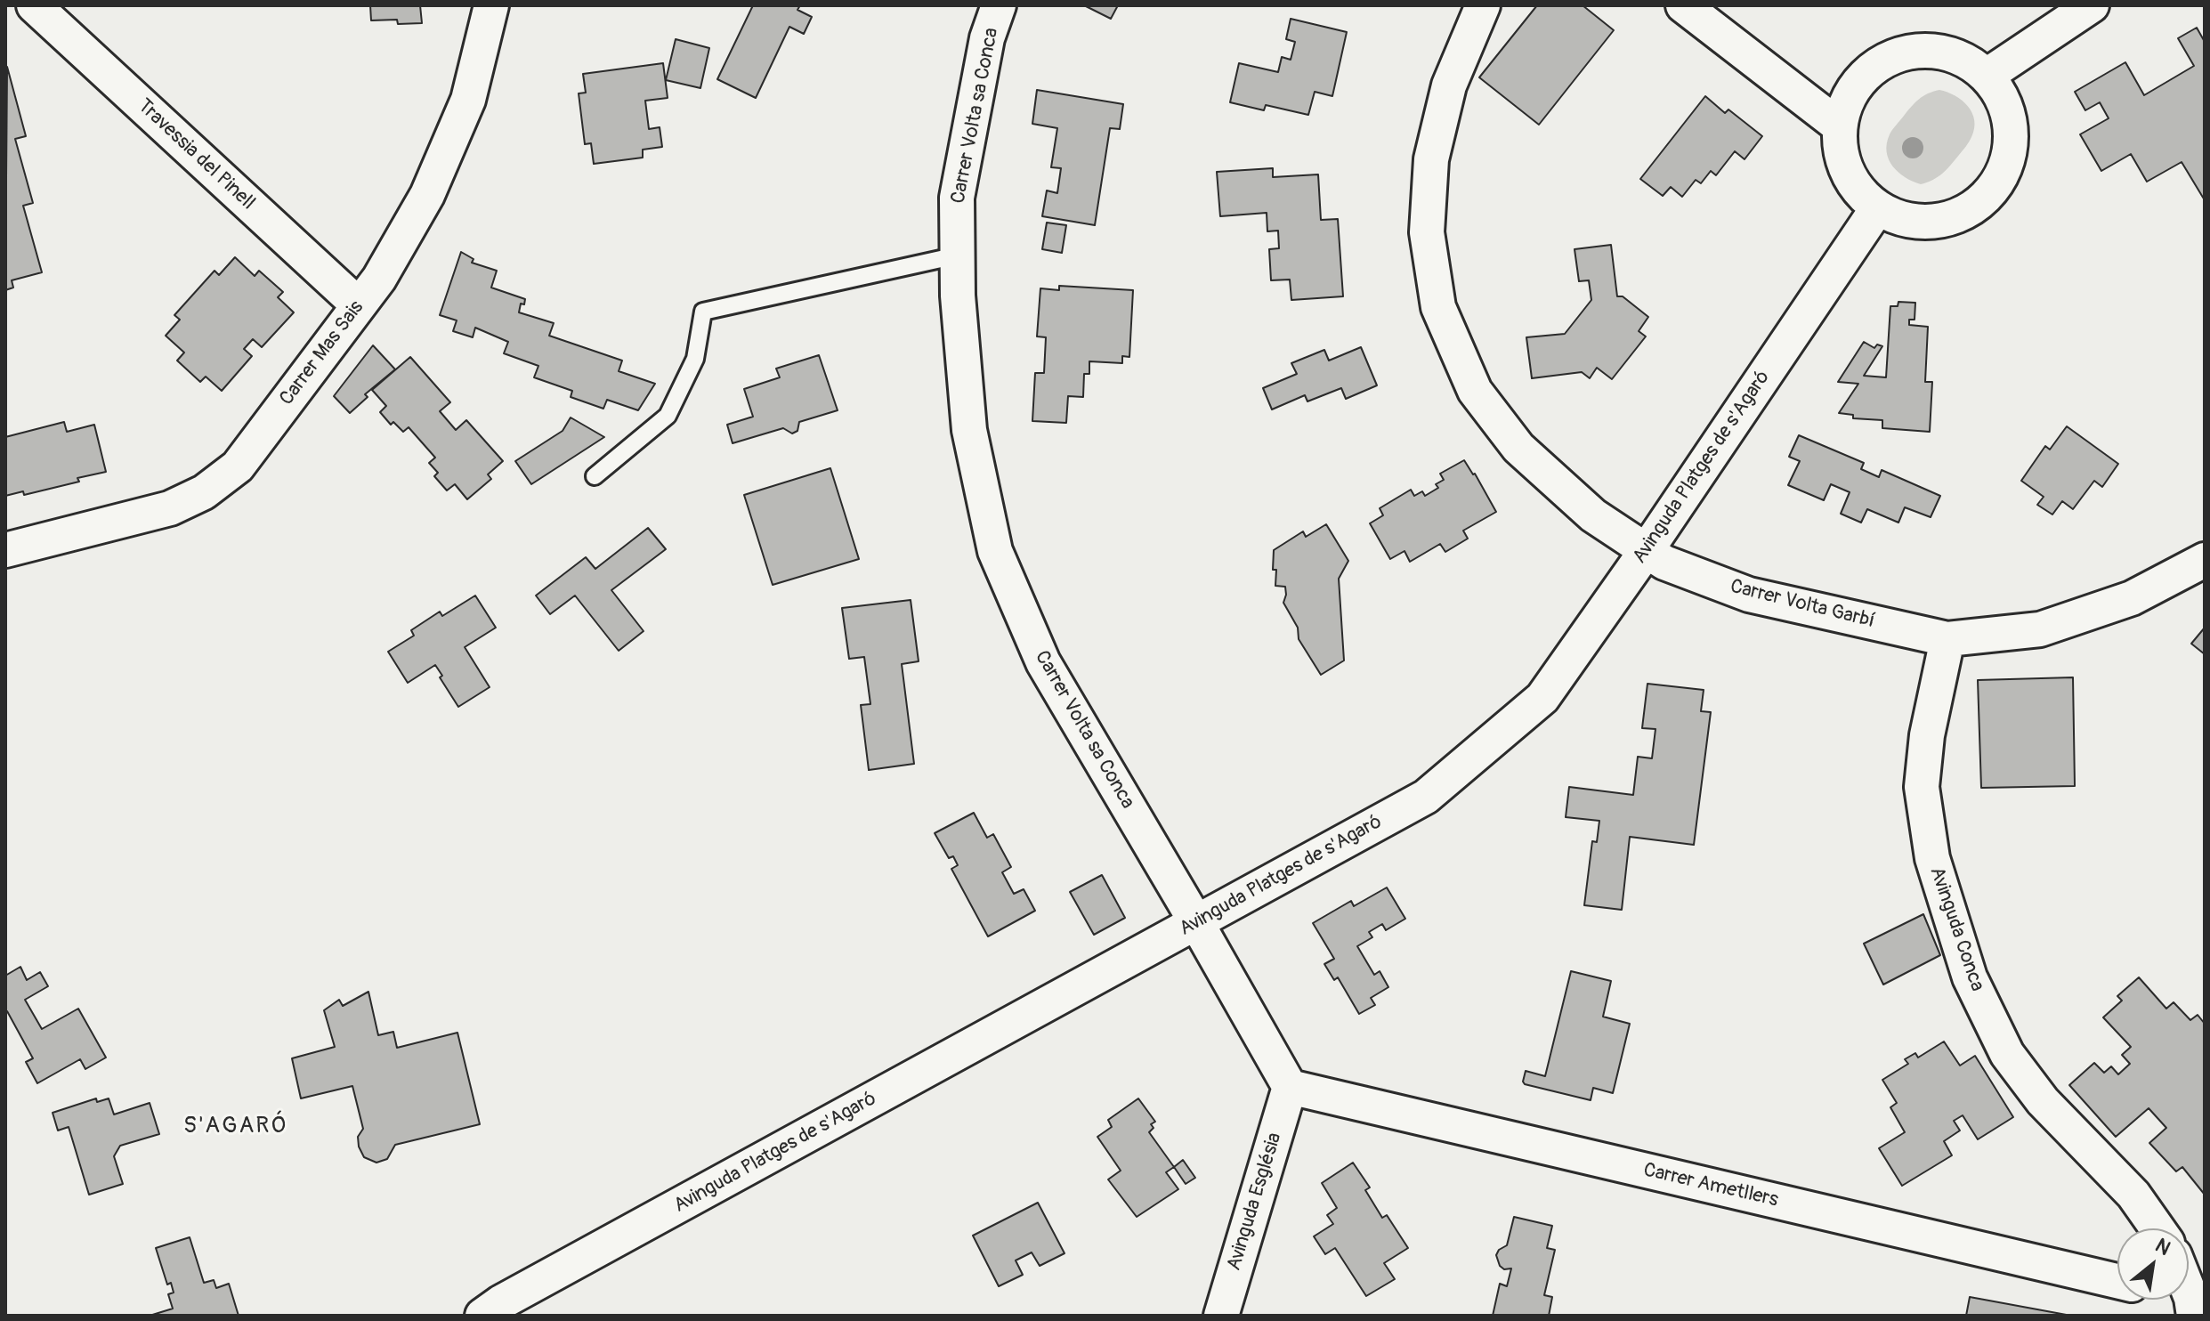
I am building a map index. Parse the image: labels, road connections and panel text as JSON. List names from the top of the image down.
{
  "streets": {
    "street": [
      "Carrer Volta sa Conca",
      "Travessia del Pinell",
      "Carrer Mas Sais",
      "Avinguda Platges de s'Agaró",
      "Carrer Volta Garbí",
      "Avinguda Conca",
      "Carrer Ametllers",
      "Avinguda Església"
    ]
  },
  "crossings": [
    ["Carrer Volta sa Conca", "Avinguda Platges de s'Agaró"],
    ["Carrer Volta sa Conca", "Carrer Ametllers"],
    ["Carrer Volta sa Conca", "Avinguda Església"],
    ["Travessia del Pinell", "Carrer Mas Sais"],
    ["Avinguda Platges de s'Agaró", "Carrer Volta Garbí"],
    ["Carrer Volta Garbí", "Avinguda Conca"],
    ["Carrer Ametllers", "Avinguda Església"]
  ],
  "districts": ["S'AGARÓ"],
  "north": "top right"
}
